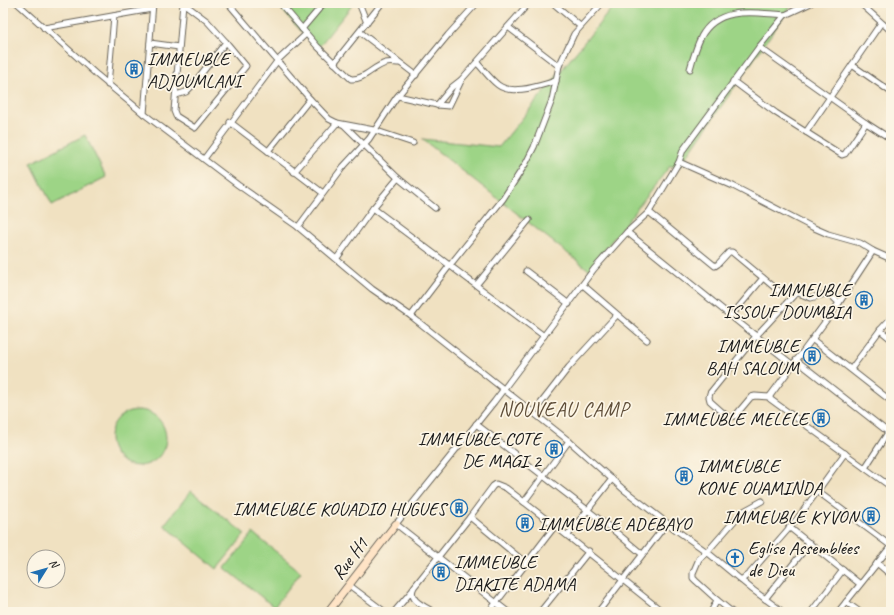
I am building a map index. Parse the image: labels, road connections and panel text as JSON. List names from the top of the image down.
{
  "streets": {
    "street": ["Rue H1"]
  },
  "districts": ["NOUVEAU CAMP"],
  "places": {
    "building": [
      "IMMEUBLE ADJOUMLANI",
      "IMMEUBLE ISSOUF DOUMBIA",
      "IMMEUBLE BAH SALOUM",
      "IMMEUBLE MELELE",
      "IMMEUBLE COTE DE MAGI 2",
      "IMMEUBLE KONE OUAMINDA",
      "IMMEUBLE KOUADIO HUGUES",
      "IMMEUBLE KYVON",
      "IMMEUBLE ADEBAYO",
      "IMMEUBLE DIAKITE ADAMA"
    ],
    "church": ["Eglise Assemblées de Dieu"]
  },
  "north": "top right"
}
